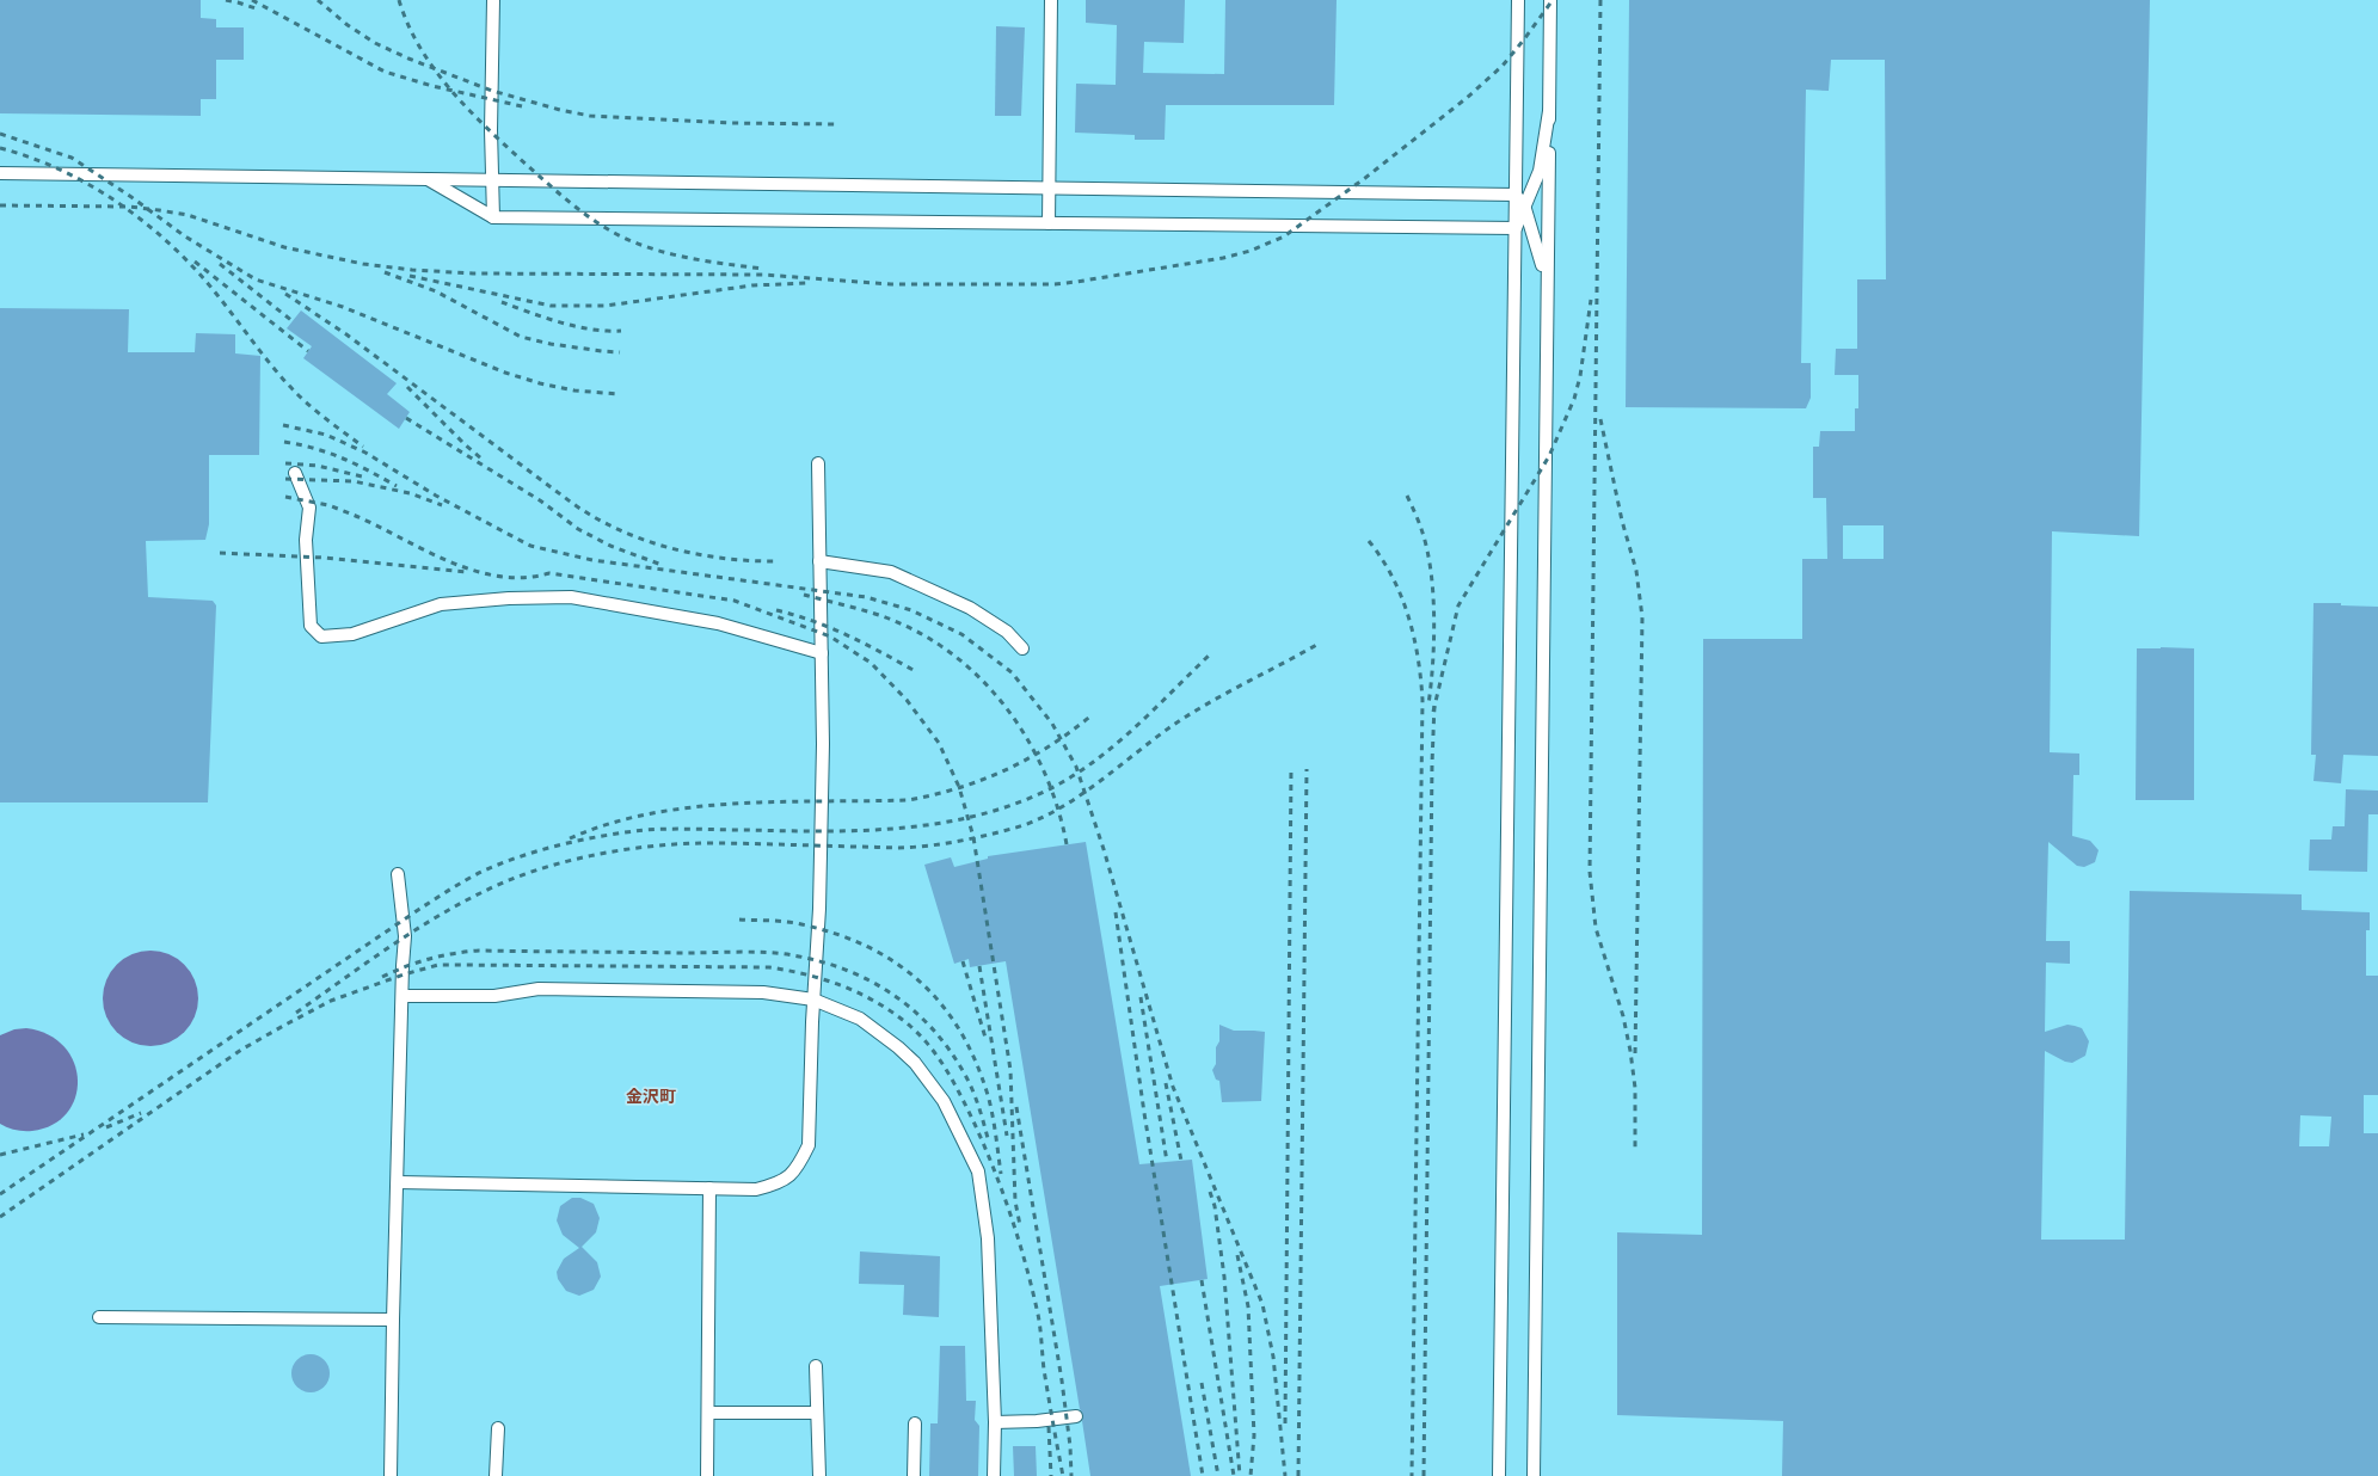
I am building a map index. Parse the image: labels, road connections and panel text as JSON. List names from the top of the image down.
{
  "districts": ["金沢町"]
}
